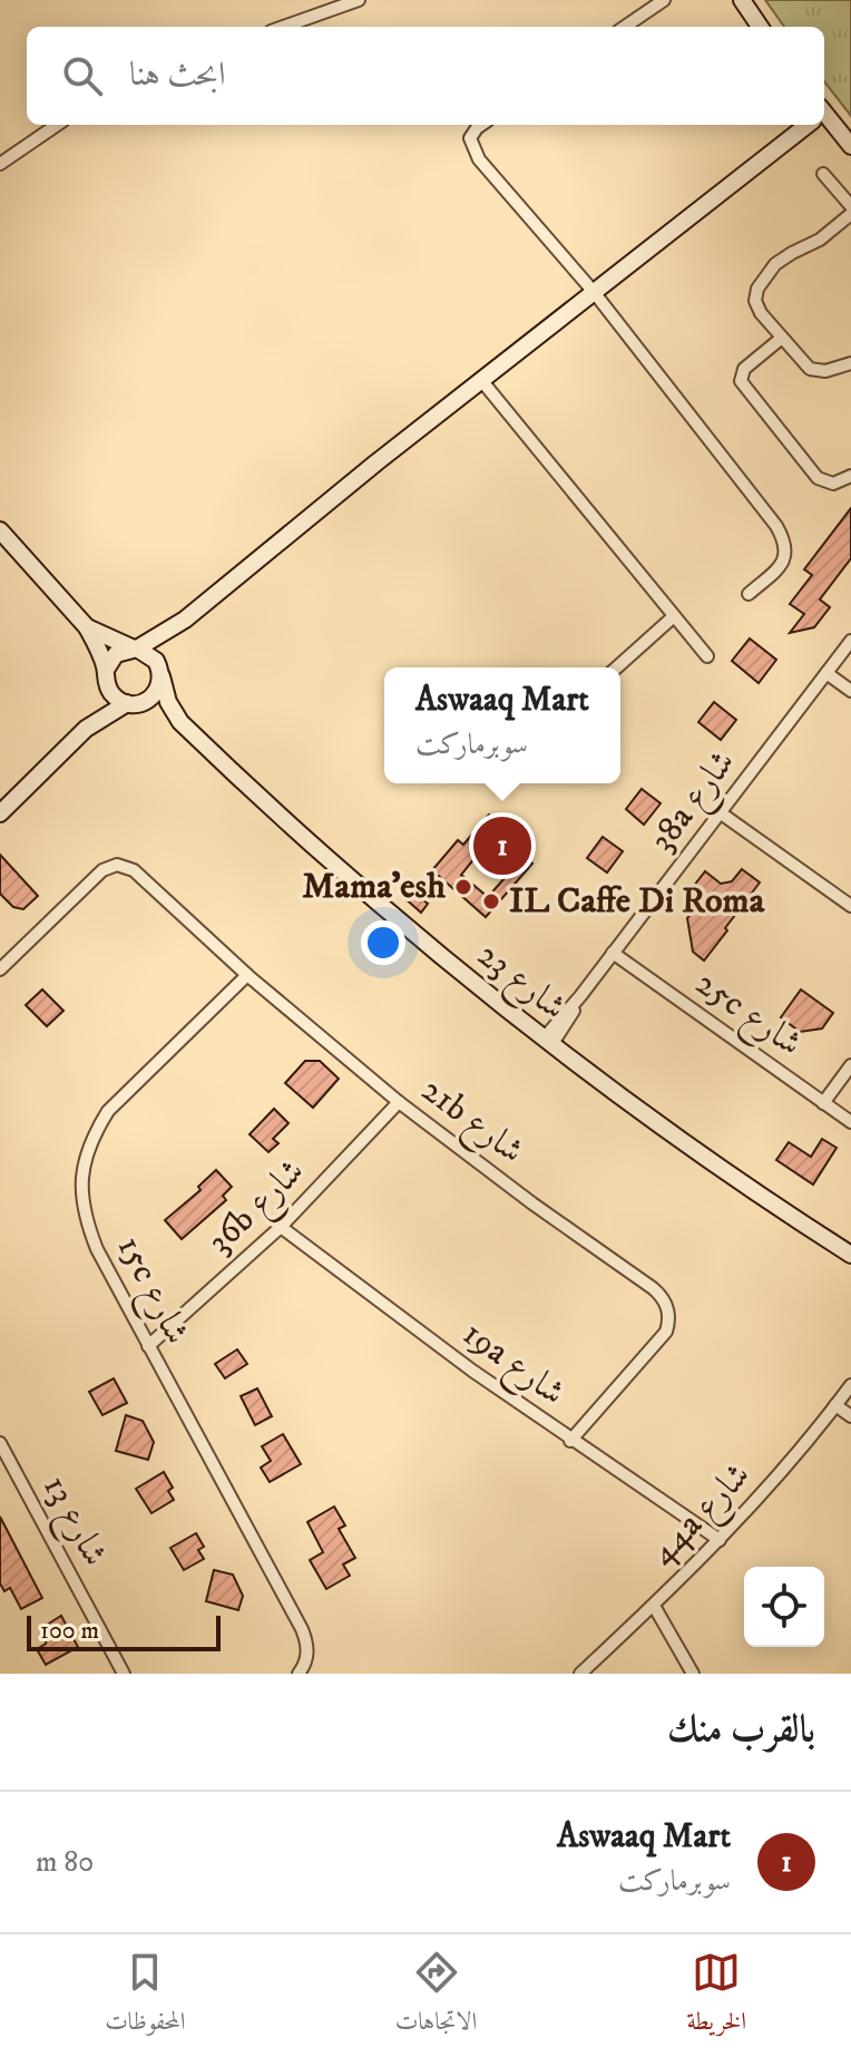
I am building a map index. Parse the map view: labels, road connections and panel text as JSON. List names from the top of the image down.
{
  "streets": {
    "street": [
      "38a شارع",
      "شارع 23",
      "25c شارع",
      "21b شارع",
      "36b شارع",
      "15c شارع",
      "19a شارع",
      "44a شارع",
      "شارع 13"
    ]
  },
  "crossings": [
    ["38a شارع", "شارع 23"],
    ["38a شارع", "25c شارع"],
    ["21b شارع", "36b شارع"],
    ["21b شارع", "15c شارع"],
    ["21b شارع", "19a شارع"],
    ["36b شارع", "15c شارع"],
    ["36b شارع", "19a شارع"],
    ["19a شارع", "44a شارع"]
  ],
  "places": ["Mama'esh", "IL Caffe Di Roma"],
  "scale_bar": "100 m",
  "page": {
    "search": "ابحث هنا",
    "popup": ["Aswaaq Mart", "سوبرماركت"],
    "pins": "1",
    "scale": "100 m",
    "heading": "بالقرب منك",
    "list": [
      {
        "mark": "1",
        "name": "Aswaaq Mart",
        "note": "سوبرماركت",
        "value": "80 m"
      }
    ],
    "nav": ["الخريطة", "الاتجاهات", "المحفوظات"]
  }
}
